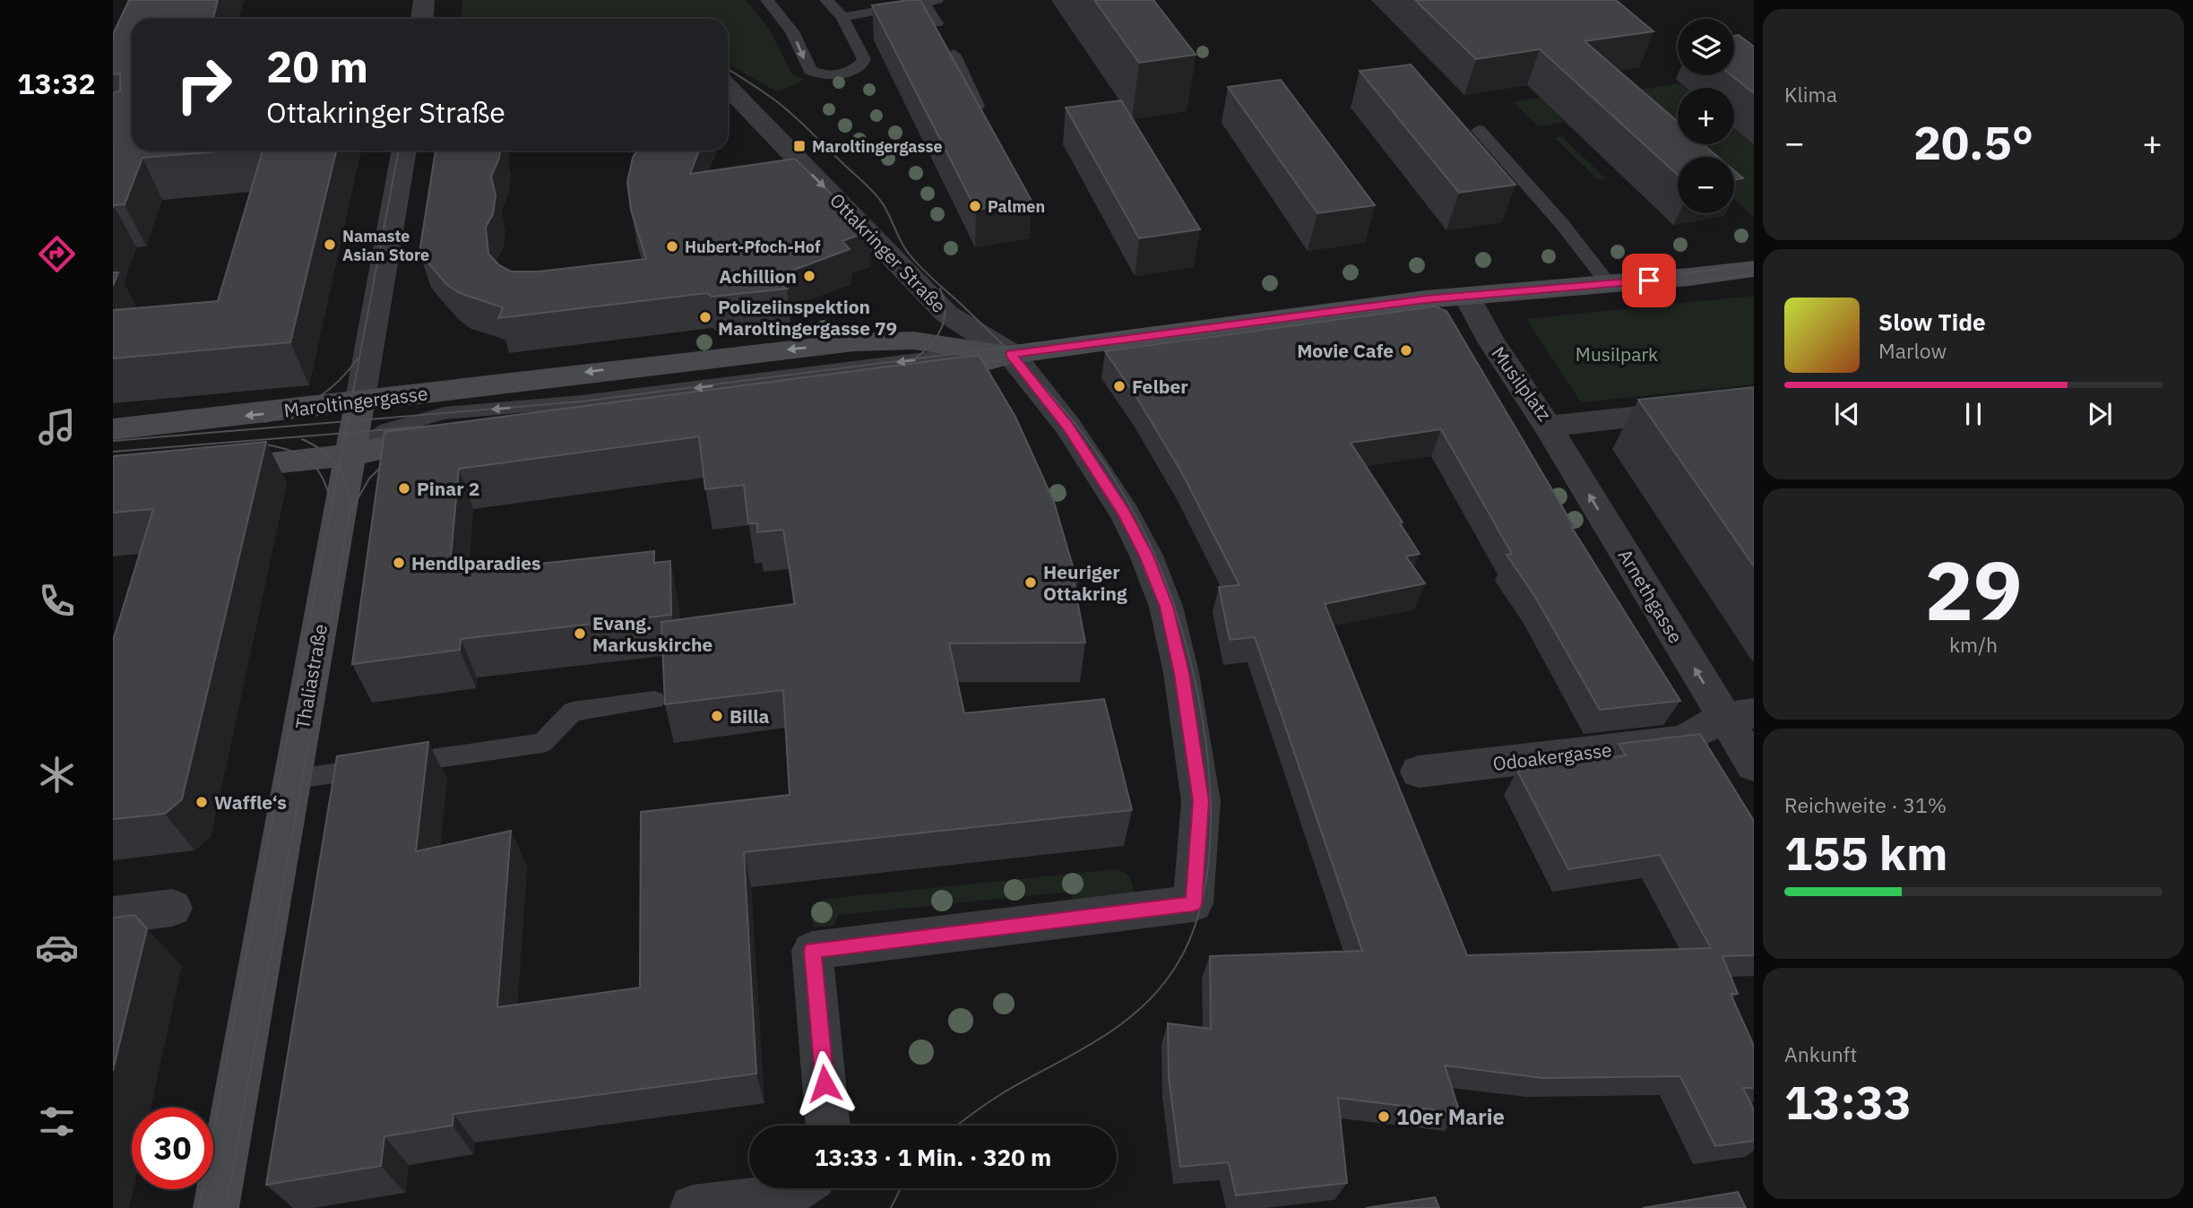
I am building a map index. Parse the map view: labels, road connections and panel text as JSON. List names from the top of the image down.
{
  "streets": {
    "main road": ["Maroltingergasse", "Thaliastraße"],
    "street": [
      "Ottakringer Straße",
      "Musilplatz",
      "Arnethgasse",
      "Odoakergasse"
    ]
  },
  "crossings": [
    ["Ottakringer Straße", "Maroltingergasse"],
    ["Musilplatz", "Arnethgasse"],
    ["Maroltingergasse", "Thaliastraße"],
    ["Arnethgasse", "Odoakergasse"]
  ],
  "one_way": ["Arnethgasse"],
  "parks": ["Musilpark"],
  "places": {
    "transit": ["Maroltingergasse"],
    "other": [
      "Palmen",
      "Namaste Asian Store",
      "Hubert-Pfoch-Hof",
      "Achillion",
      "Polizeiinspektion Maroltingergasse 79",
      "Movie Cafe",
      "Felber",
      "Pinar 2",
      "Hendlparadies",
      "Heuriger Ottakring",
      "Evang. Markuskirche",
      "Billa",
      "Waffle‘s",
      "10er Marie"
    ]
  },
  "page": {
    "tabs": "13:32",
    "tile": [
      "Klima",
      ["29", "km/h"],
      ["Reichweite · 31%", "155 km"],
      ["Ankunft", "13:33"]
    ],
    "map_buttons": ["+", "−"],
    "turn": ["20 m", "Ottakringer Straße"],
    "heat": ["−", "20.5°", "+"],
    "song": ["Slow Tide", "Marlow"],
    "limit": "30",
    "trip": "13:33 · 1 Min. · 320 m"
  }
}
